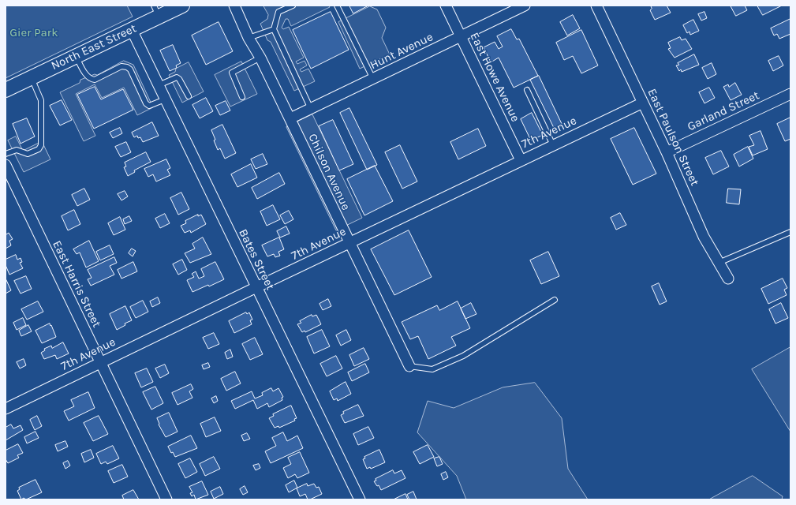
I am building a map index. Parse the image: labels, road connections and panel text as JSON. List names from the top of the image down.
{
  "streets": {
    "main road": ["North East Street"],
    "street": [
      "Hunt Avenue",
      "East Howe Avenue",
      "Garland Street",
      "7th Avenue",
      "East Paulson Street",
      "Chilson Avenue",
      "Bates Street",
      "East Harris Street"
    ]
  },
  "crossings": [
    ["North East Street", "Bates Street"],
    ["Hunt Avenue", "East Howe Avenue"],
    ["Hunt Avenue", "Chilson Avenue"],
    ["East Howe Avenue", "7th Avenue"],
    ["Garland Street", "East Paulson Street"],
    ["7th Avenue", "East Paulson Street"],
    ["7th Avenue", "Chilson Avenue"],
    ["7th Avenue", "Bates Street"],
    ["7th Avenue", "East Harris Street"]
  ],
  "parks": ["Gier Park"]
}
